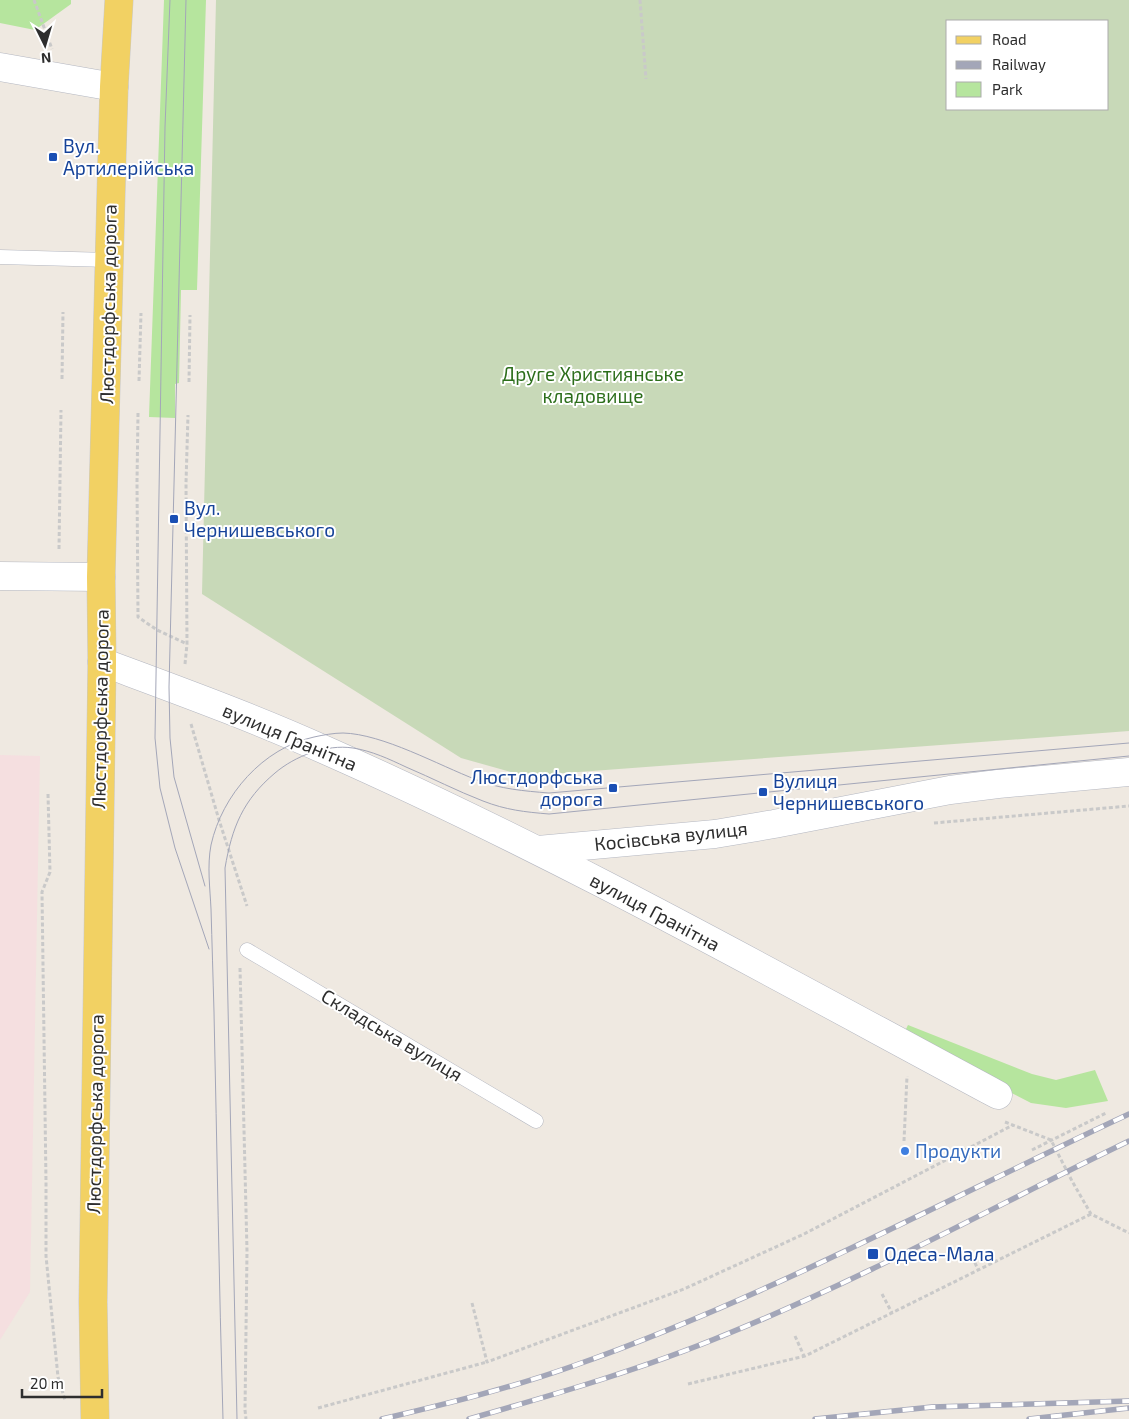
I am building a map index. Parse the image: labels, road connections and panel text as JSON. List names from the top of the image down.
{
  "streets": {
    "main road": ["Люстдорфська дорога"],
    "street": ["вулиця Гранітна", "Косівська вулиця"],
    "lane": ["Складська вулиця"]
  },
  "crossings": [
    ["Люстдорфська дорога", "вулиця Гранітна"],
    ["вулиця Гранітна", "Косівська вулиця"]
  ],
  "parks": ["Друге Християнське кладовище"],
  "places": {
    "transit": [
      "Вул. Артилерійська",
      "Вул. Чернишевського",
      "Люстдорфська дорога",
      "Вулиця Чернишевського",
      "Одеса-Мала"
    ],
    "other": ["Продукти"]
  },
  "legend": ["Road", "Railway", "Park"],
  "scale_bar": "20 m",
  "north": "bottom"
}
